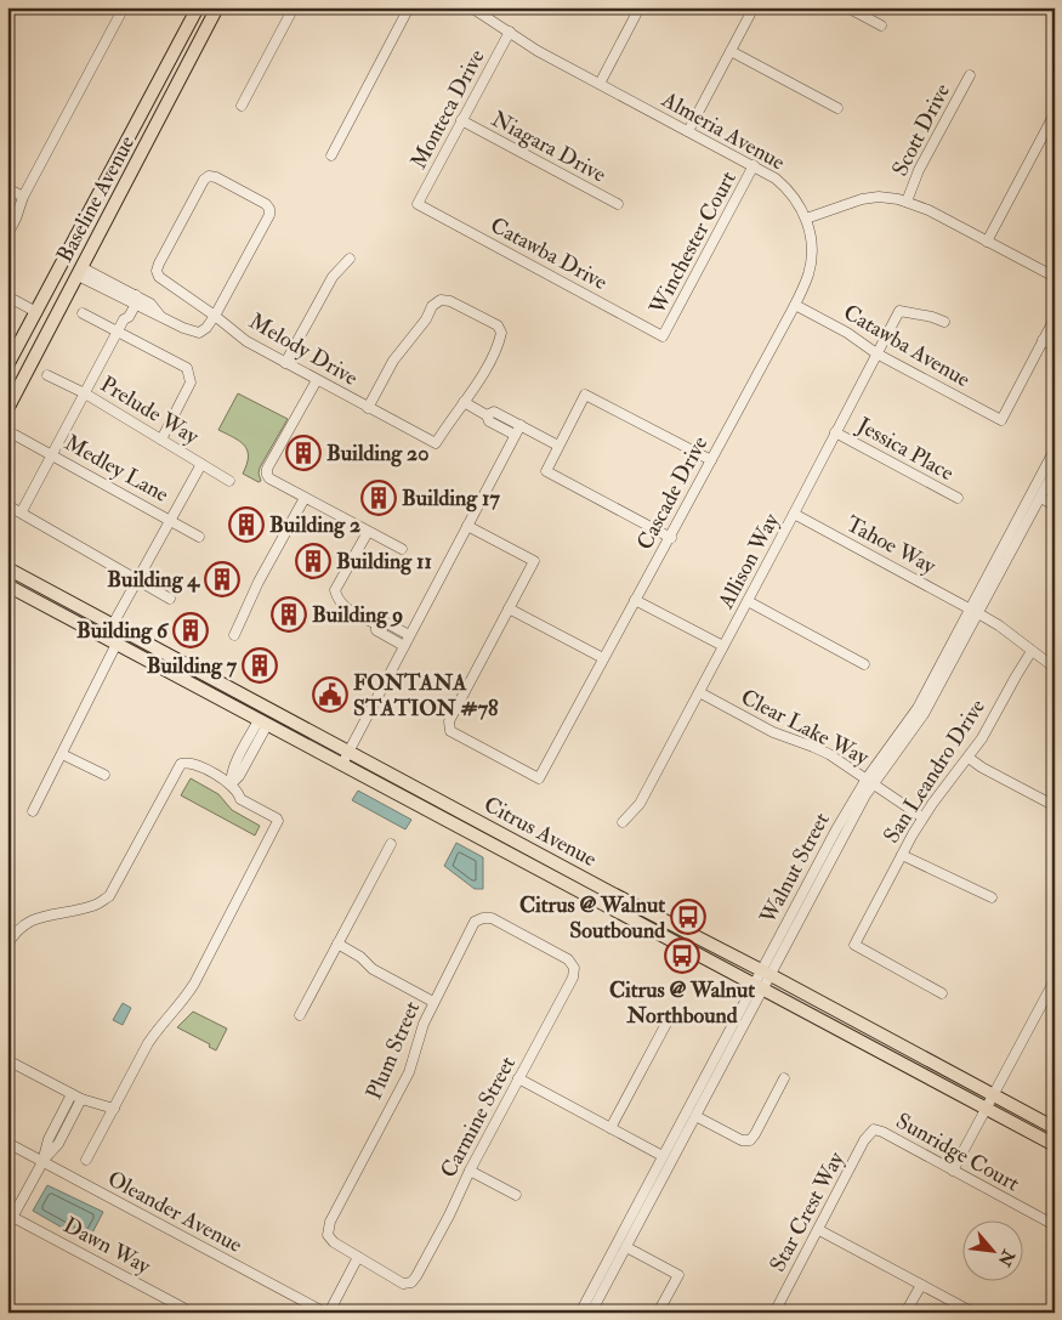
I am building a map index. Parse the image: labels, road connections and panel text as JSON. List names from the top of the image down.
{
  "streets": {
    "main road": ["Baseline Avenue", "Citrus Avenue"],
    "street": [
      "Monteca Drive",
      "Scott Drive",
      "Almeria Avenue",
      "Niagara Drive",
      "Winchester Court",
      "Catawba Drive",
      "Catawba Avenue",
      "Melody Drive",
      "Prelude Way",
      "Jessica Place",
      "Medley Lane",
      "Cascade Drive",
      "Tahoe Way",
      "Allison Way",
      "Clear Lake Way",
      "San Leandro Drive",
      "Walnut Street",
      "Plum Street",
      "Carmine Street",
      "Sunridge Court",
      "Oleander Avenue",
      "Star Crest Way",
      "Dawn Way"
    ]
  },
  "crossings": [
    ["Monteca Drive", "Almeria Avenue"],
    ["Monteca Drive", "Niagara Drive"],
    ["Monteca Drive", "Catawba Drive"],
    ["Almeria Avenue", "Winchester Court"],
    ["Almeria Avenue", "Cascade Drive"],
    ["Winchester Court", "Catawba Drive"],
    ["Catawba Avenue", "Cascade Drive"],
    ["Catawba Avenue", "Allison Way"],
    ["Jessica Place", "Allison Way"],
    ["Tahoe Way", "Allison Way"],
    ["Tahoe Way", "San Leandro Drive"],
    ["Tahoe Way", "Walnut Street"],
    ["Allison Way", "Clear Lake Way"],
    ["Clear Lake Way", "San Leandro Drive"],
    ["Clear Lake Way", "Walnut Street"],
    ["Citrus Avenue", "Walnut Street"],
    ["Plum Street", "Carmine Street"],
    ["Sunridge Court", "Star Crest Way"]
  ],
  "places": {
    "building": [
      "Building 20",
      "Building 17",
      "Building 2",
      "Building 11",
      "Building 4",
      "Building 9",
      "Building 6",
      "Building 7"
    ],
    "public building": ["FONTANA STATION #78"],
    "bus stop": ["Citrus @ Walnut Soutbound", "Citrus @ Walnut Northbound"]
  },
  "north": "bottom right"
}
